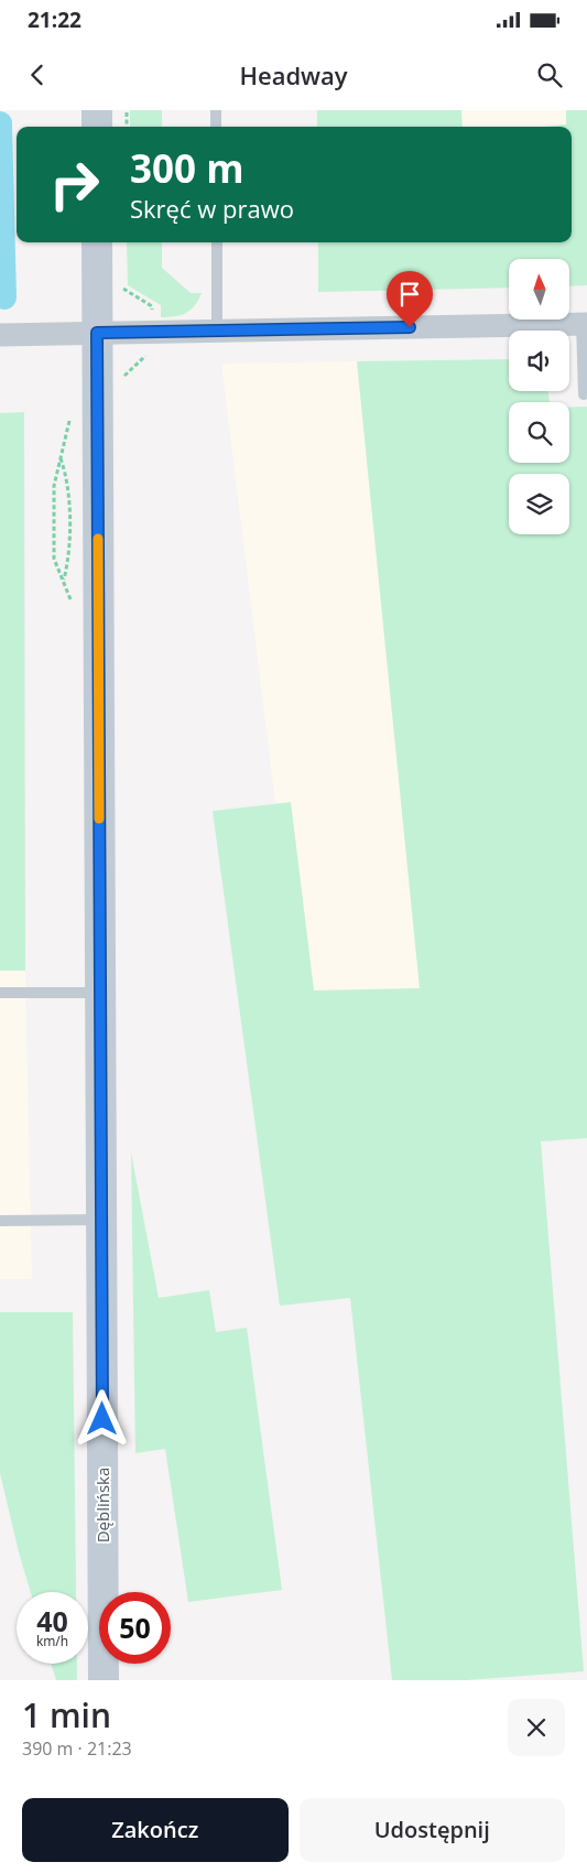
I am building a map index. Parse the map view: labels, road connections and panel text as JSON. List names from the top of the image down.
{
  "streets": {
    "main road": ["Dęblińska"]
  },
  "north": "top",
  "page": {
    "status": "21:22",
    "header": "Headway",
    "turn": ["300 m", "Skręć w prawo"],
    "speed": "40 km/h",
    "limit": "50",
    "heading": ["1 min", "390 m · 21:23"],
    "buttons": ["Zakończ", "Udostępnij"]
  }
}
